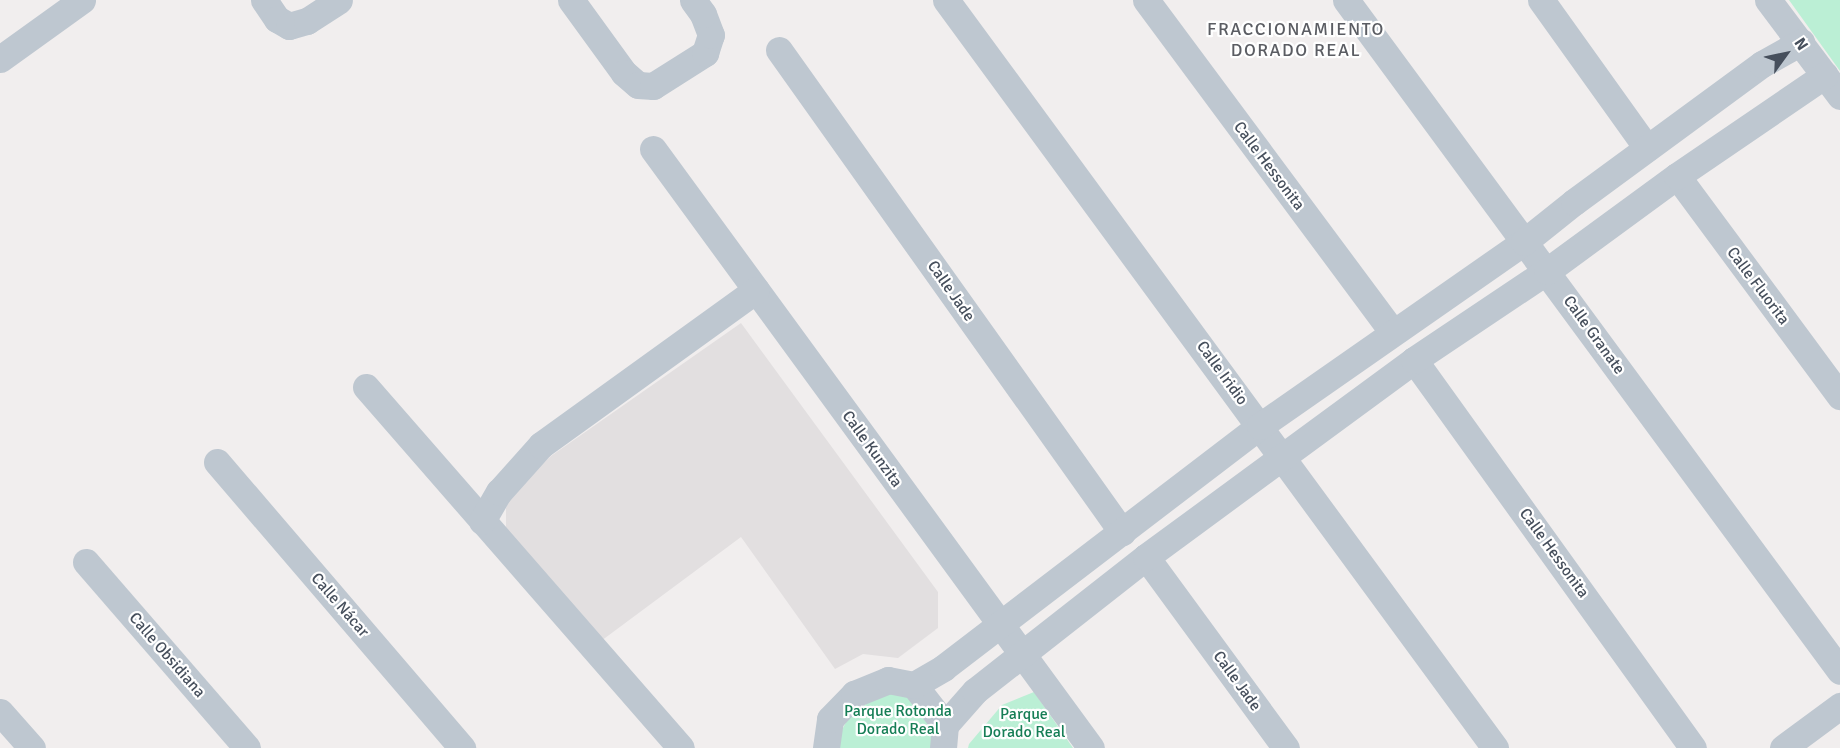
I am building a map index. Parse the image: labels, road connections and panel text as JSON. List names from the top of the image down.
{
  "streets": {
    "street": [
      "Calle Hessonita",
      "Calle Fluorita",
      "Calle Jade",
      "Calle Granate",
      "Calle Iridio",
      "Calle Kunzita",
      "Calle Nácar",
      "Calle Obsidiana"
    ]
  },
  "districts": ["FRACCIONAMIENTO DORADO REAL"],
  "parks": ["Parque Rotonda Dorado Real", "Parque Dorado Real"],
  "north": "top right"
}
